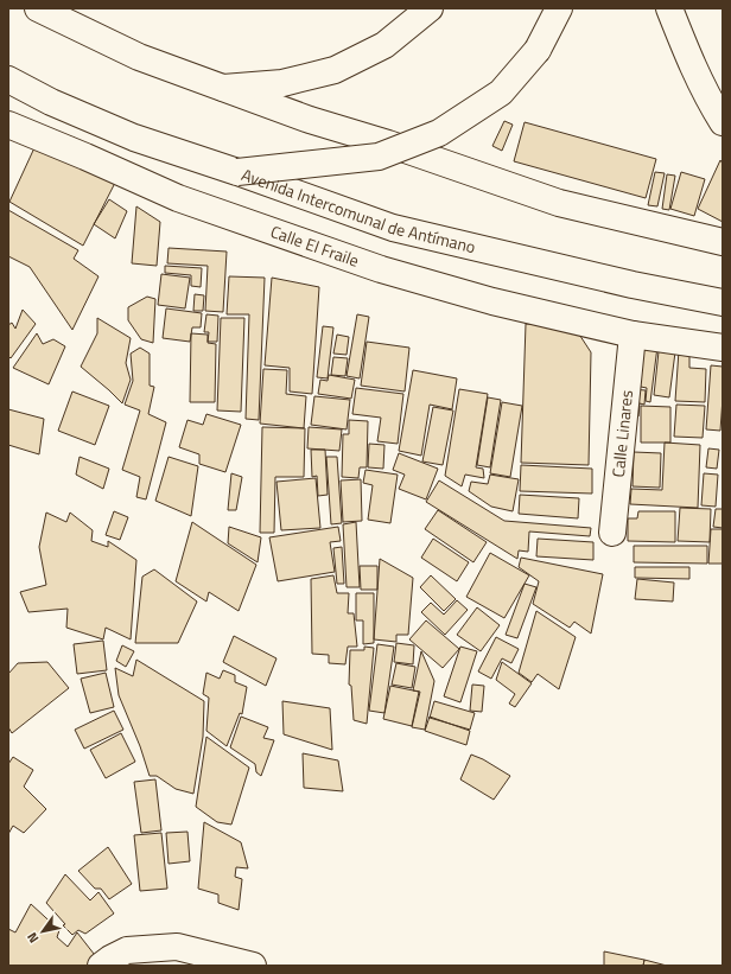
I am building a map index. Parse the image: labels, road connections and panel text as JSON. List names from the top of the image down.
{
  "streets": {
    "main road": ["Avenida Intercomunal de Antímano", "Calle El Fraile", "Calle Linares"]
  },
  "crossings": [
    ["Calle El Fraile", "Calle Linares"]
  ],
  "north": "bottom left"
}
